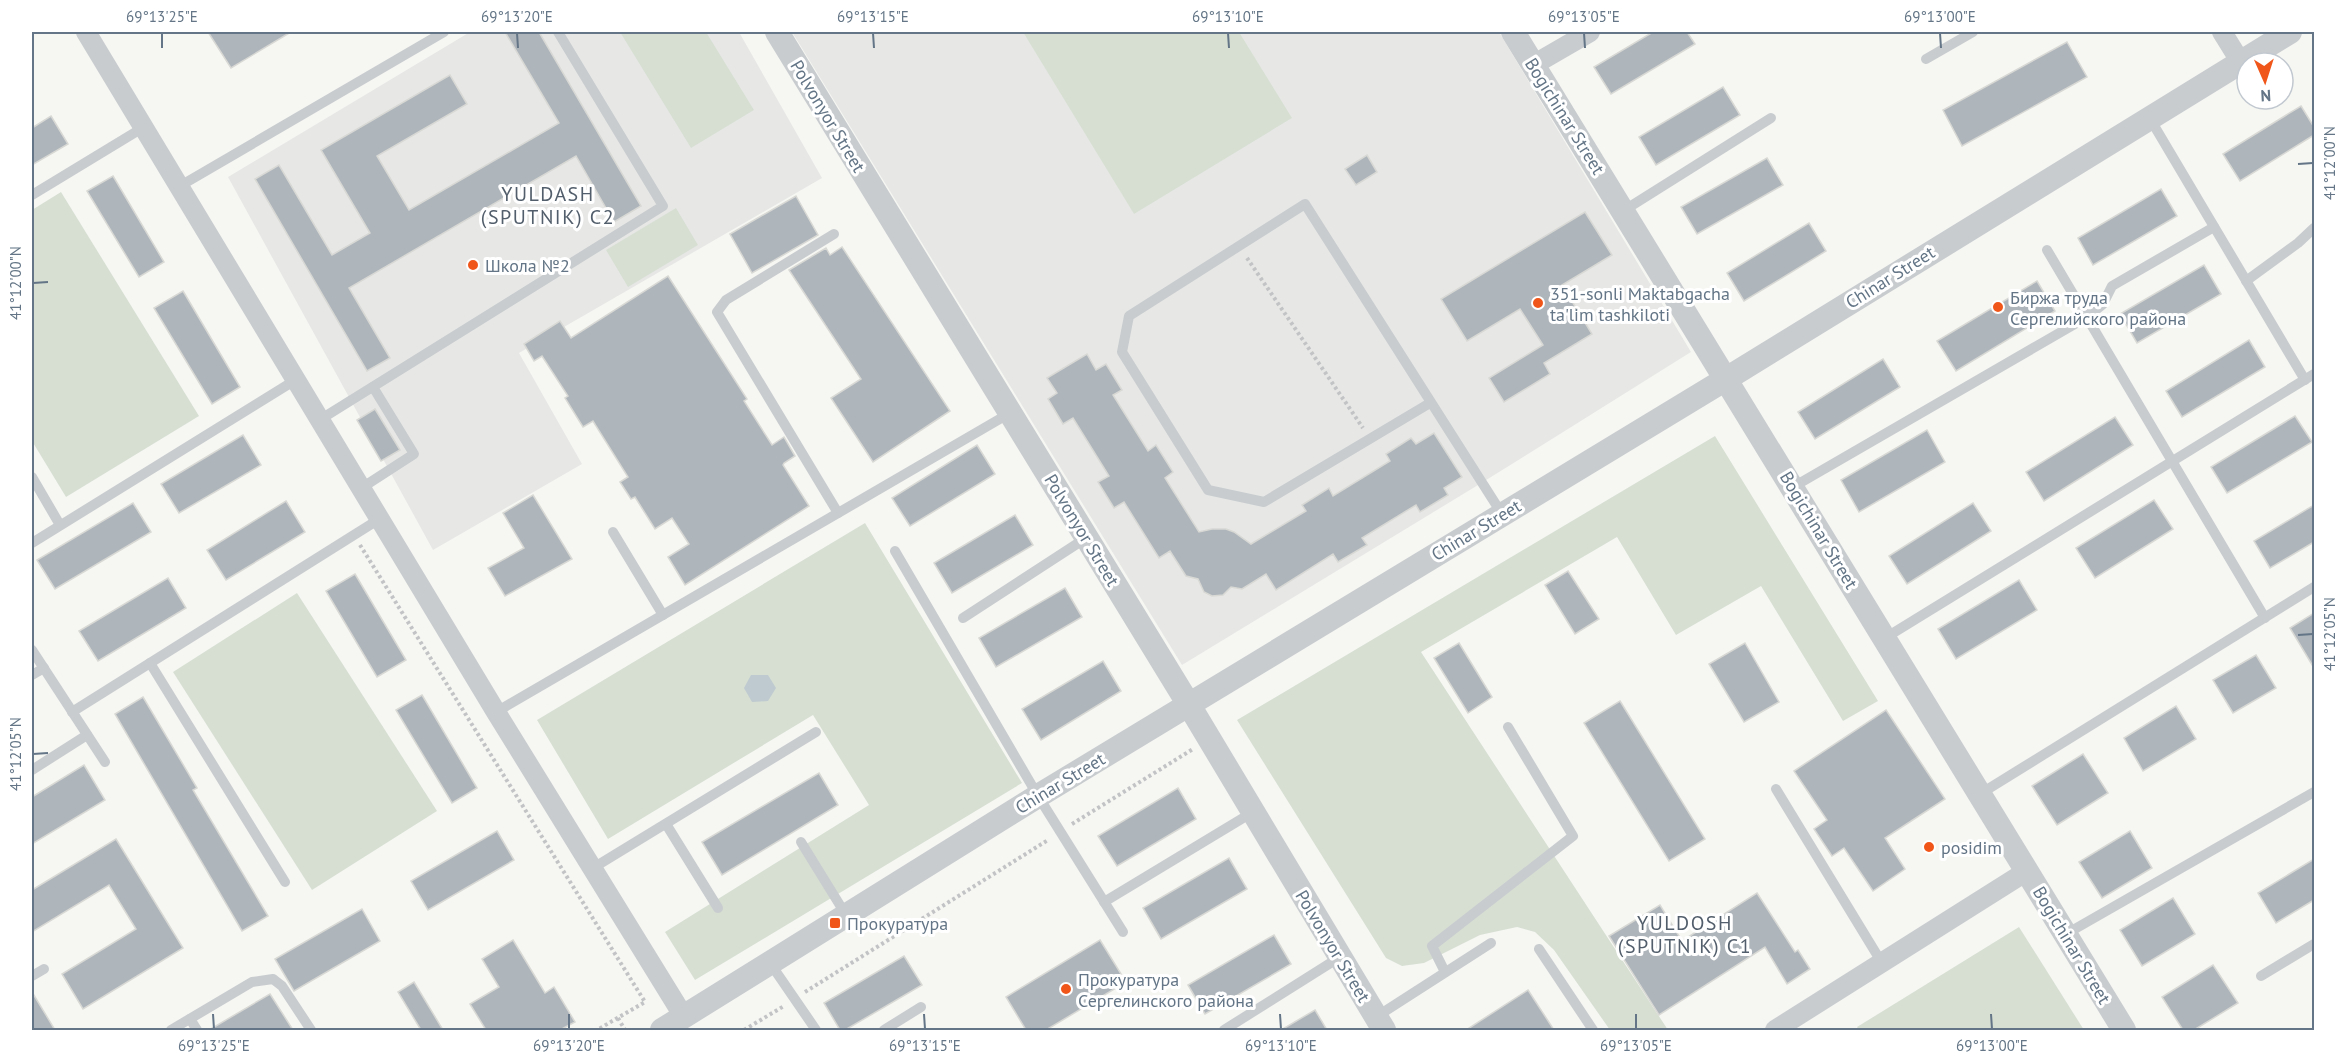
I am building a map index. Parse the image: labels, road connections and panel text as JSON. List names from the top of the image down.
{
  "streets": {
    "street": ["Polvonyor Street", "Bogichinar Street", "Chinar Street"]
  },
  "crossings": [
    ["Polvonyor Street", "Chinar Street"],
    ["Bogichinar Street", "Chinar Street"]
  ],
  "districts": ["YULDASH (SPUTNIK) C2", "YULDOSH (SPUTNIK) C1"],
  "places": {
    "other": [
      "Школа №2",
      "351-sonli Maktabgacha ta'lim tashkiloti",
      "Биржа труда Сергелийского района",
      "posidim",
      "Прокуратура Сергелинского района"
    ],
    "transit": ["Прокуратура"]
  },
  "north": "bottom",
  "coordinates": [
    "69°13'25\"E",
    "69°13'20\"E",
    "69°13'15\"E",
    "69°13'10\"E",
    "69°13'05\"E",
    "69°13'00\"E",
    "41°12'00\"N",
    "41°12'05\"N"
  ]
}
